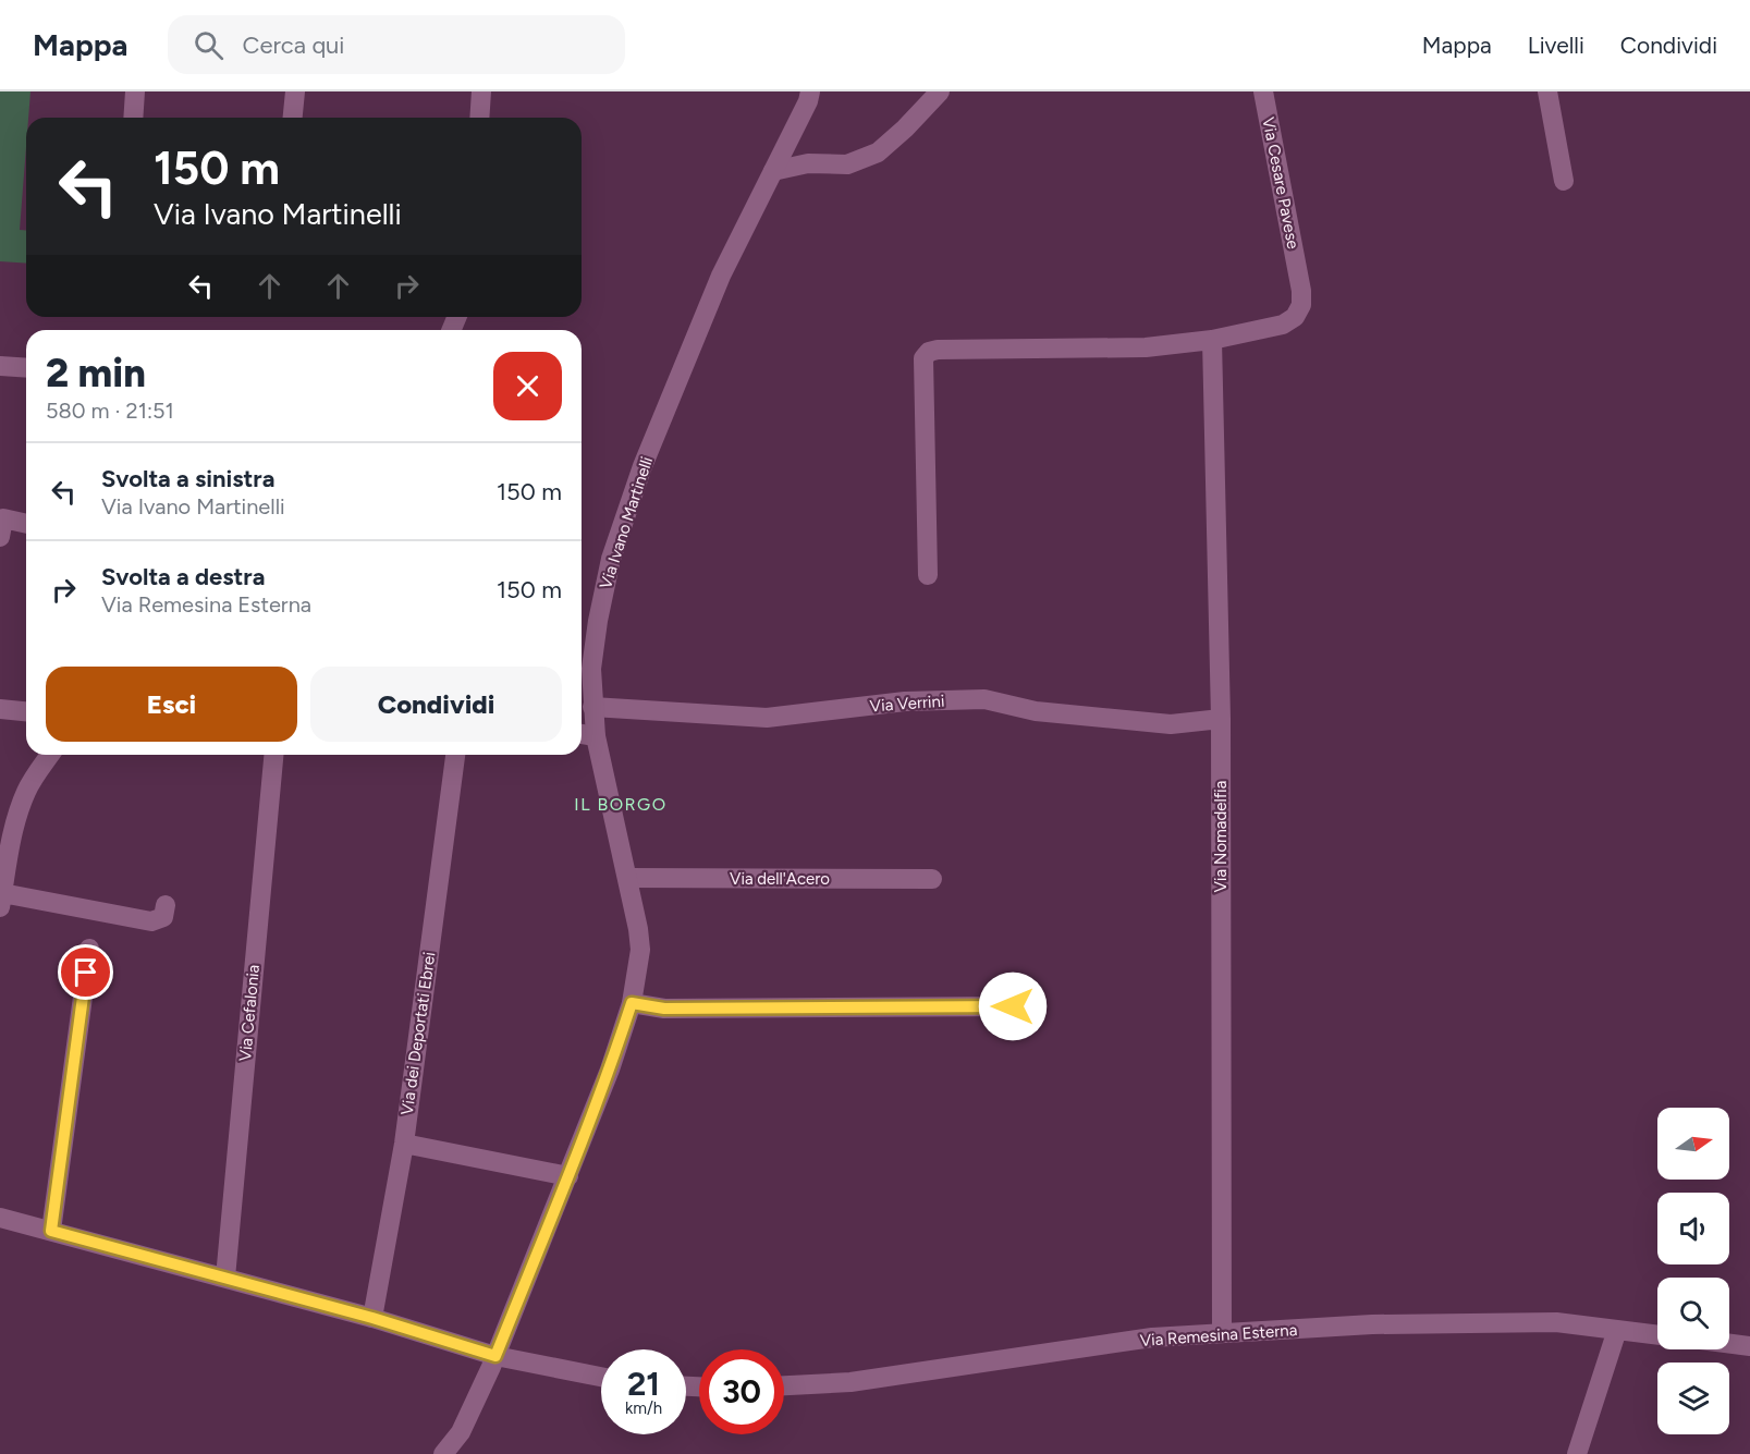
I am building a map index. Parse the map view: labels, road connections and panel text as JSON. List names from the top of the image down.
{
  "streets": {
    "street": [
      "Via Cesare Pavese",
      "Via Ivano Martinelli",
      "Via Verrini",
      "Via Nomadelfia",
      "Via dell'Acero",
      "Via Cefalonia",
      "Via dei Deportati Ebrei",
      "Via Remesina Esterna"
    ]
  },
  "crossings": [
    ["Via Cesare Pavese", "Via Nomadelfia"],
    ["Via Ivano Martinelli", "Via Verrini"],
    ["Via Ivano Martinelli", "Via dell'Acero"],
    ["Via Verrini", "Via Nomadelfia"],
    ["Via Nomadelfia", "Via Remesina Esterna"]
  ],
  "districts": ["IL BORGO"],
  "north": "right",
  "page": {
    "header": "Mappa",
    "search": "Cerca qui",
    "nav": ["Mappa", "Livelli", "Condividi"],
    "turn": ["150 m", "Via Ivano Martinelli"],
    "heading": ["2 min", "580 m · 21:51"],
    "list": [
      {
        "name": "Svolta a sinistra",
        "note": "Via Ivano Martinelli",
        "value": "150 m"
      },
      {
        "name": "Svolta a destra",
        "note": "Via Remesina Esterna",
        "value": "150 m"
      }
    ],
    "buttons": ["Esci", "Condividi"],
    "speed": "21 km/h",
    "limit": "30"
  }
}
